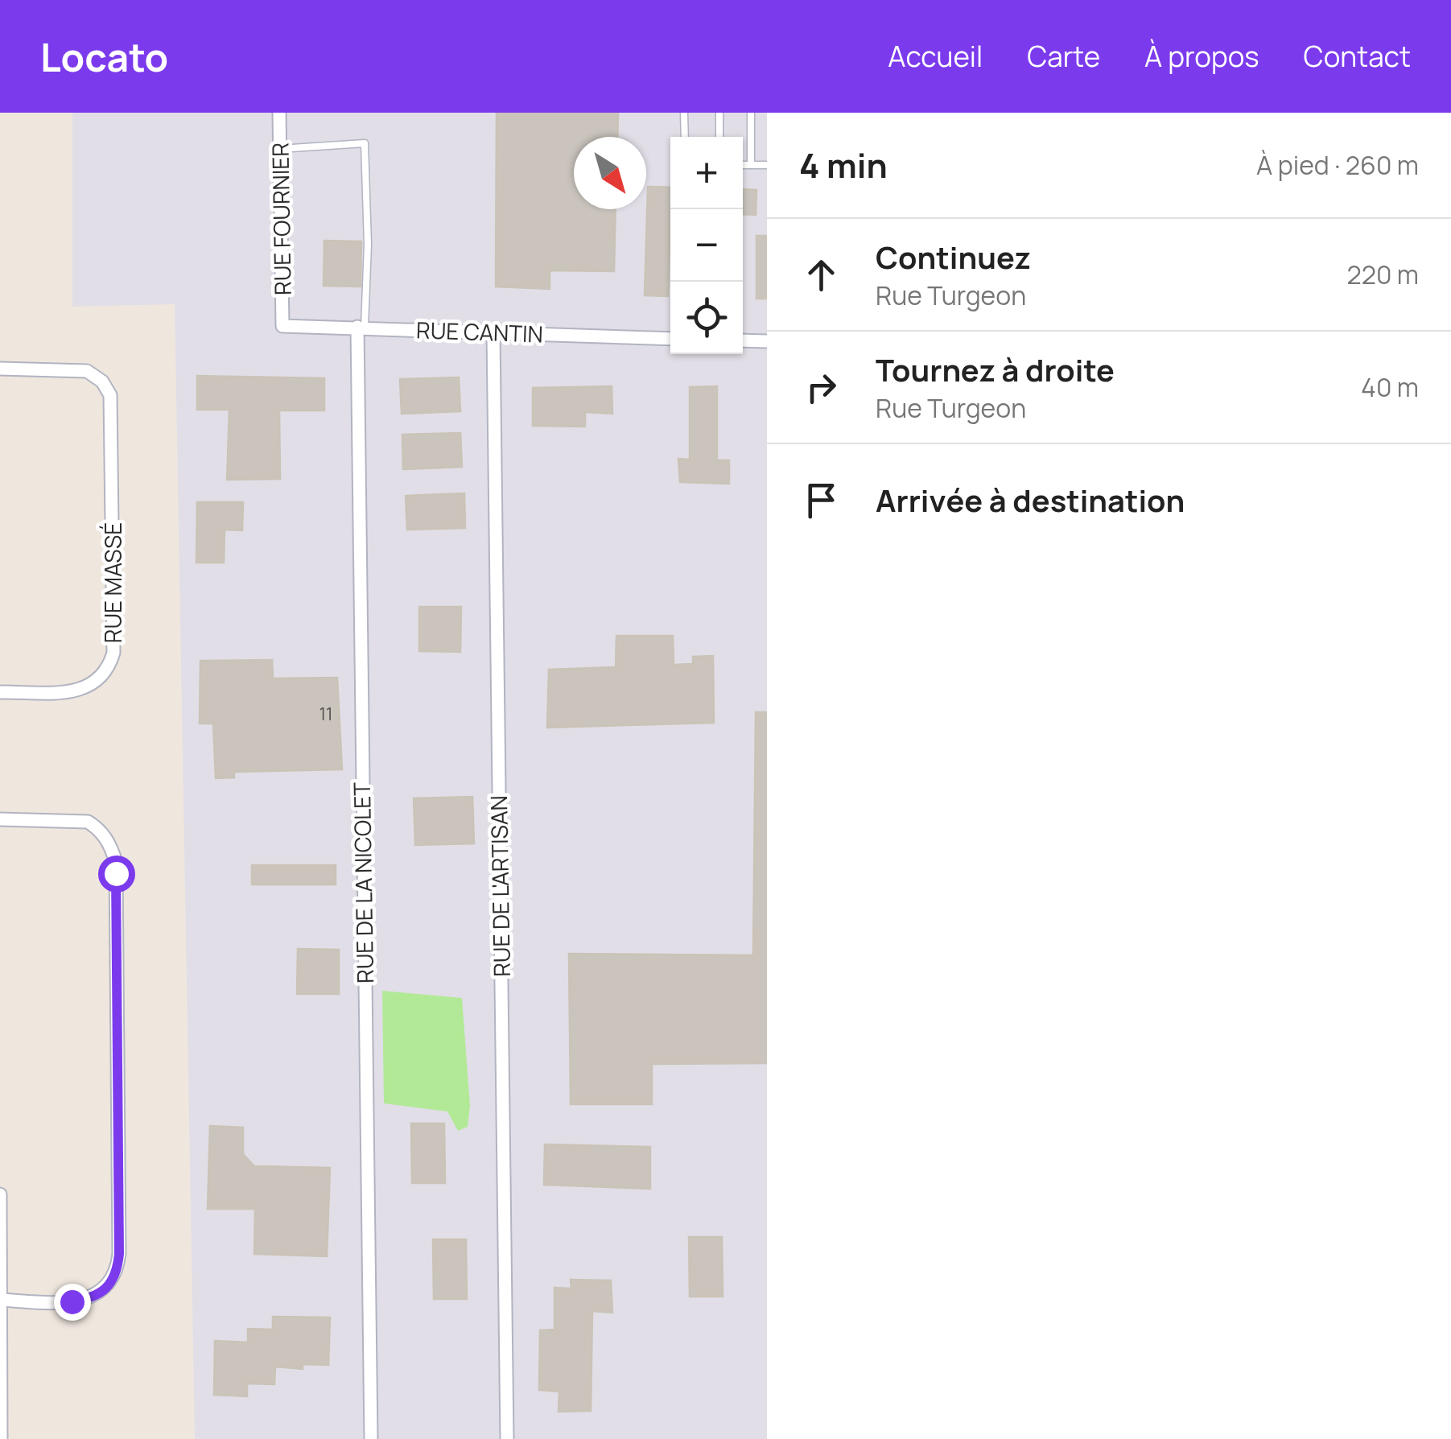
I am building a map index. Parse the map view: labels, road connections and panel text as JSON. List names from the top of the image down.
{
  "streets": {
    "street": [
      "RUE FOURNIER",
      "RUE CANTIN",
      "RUE MASSÉ",
      "RUE DE LA NICOLET",
      "RUE DE L'ARTISAN"
    ]
  },
  "crossings": [
    ["RUE FOURNIER", "RUE CANTIN"],
    ["RUE CANTIN", "RUE DE LA NICOLET"],
    ["RUE CANTIN", "RUE DE L'ARTISAN"]
  ],
  "house_numbers": ["11"],
  "north": "bottom right",
  "page": {
    "header": "Locato",
    "nav": [
      "Accueil",
      "Carte",
      "À propos",
      "Contact"
    ],
    "heading": ["4 min", "À pied · 260 m"],
    "map_buttons": ["+", "−"],
    "list": [
      ["Continuez", "Rue Turgeon", "220 m"],
      ["Tournez à droite", "Rue Turgeon", "40 m"],
      "Arrivée à destination"
    ]
  }
}
